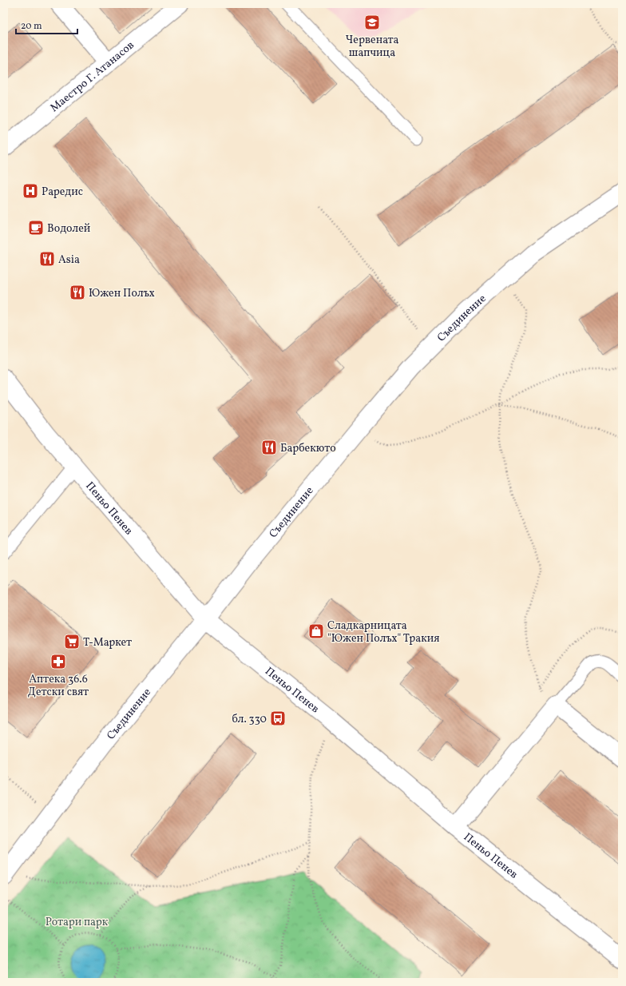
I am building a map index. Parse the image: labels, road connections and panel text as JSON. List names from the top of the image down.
{
  "streets": {
    "street": ["Маестро Г. Атанасов", "Съединение", "Пеньо Пенев"]
  },
  "crossings": [
    ["Съединение", "Пеньо Пенев"]
  ],
  "parks": ["Ротари парк"],
  "places": {
    "school or university": ["Червената шапчица"],
    "hospital": ["Раредис"],
    "cafe": ["Водолей"],
    "restaurant": ["Asia", "Южен Полъх", "Барбекюто"],
    "shop": ["Сладкарницата \"Южен Полъх\" Тракия"],
    "supermarket": ["Т-Маркет"],
    "pharmacy": ["Аптека 36.6 Детски свят"],
    "bus stop": ["бл. 330"]
  },
  "scale_bar": "20 m"
}
